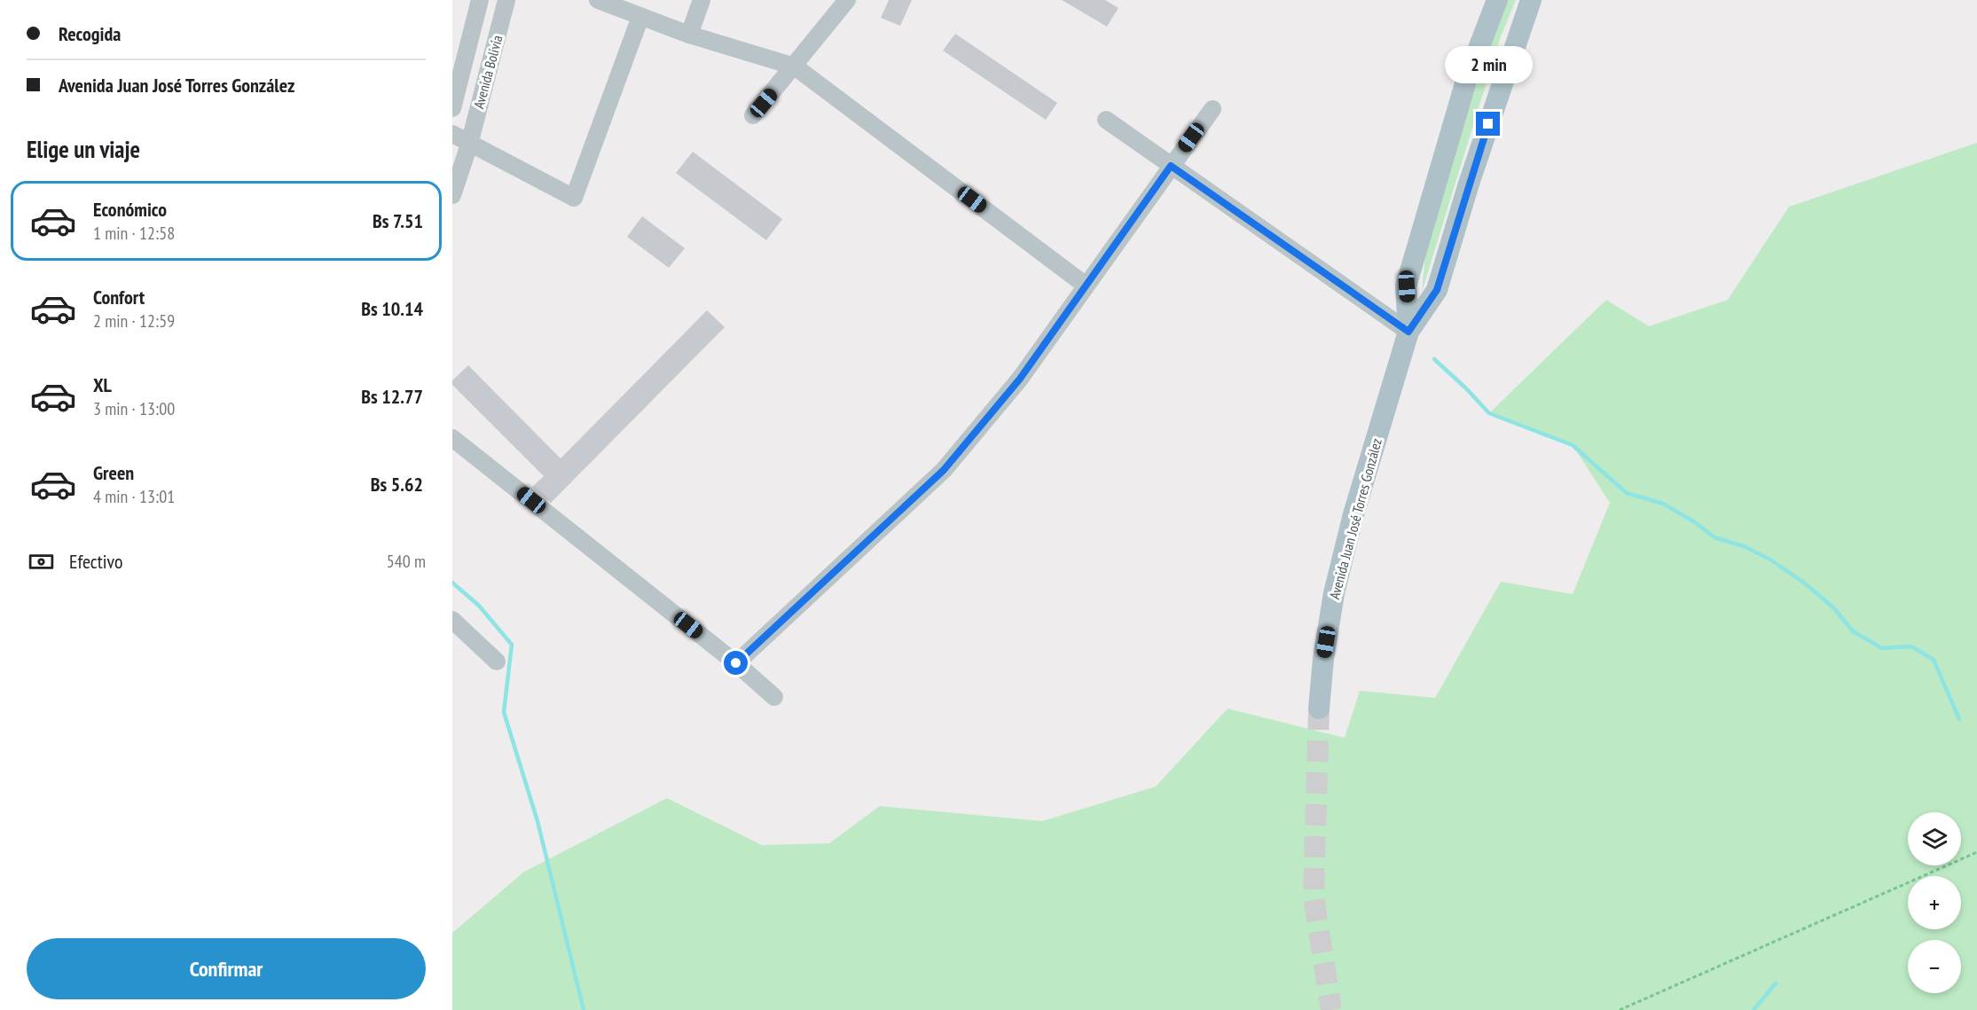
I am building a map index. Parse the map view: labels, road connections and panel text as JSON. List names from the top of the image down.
{
  "streets": {
    "main road": ["Avenida Juan José Torres González"],
    "street": ["Avenida Bolivia"]
  },
  "page": {
    "banner": ["Recogida", "Avenida Juan José Torres González"],
    "bubble": "2 min",
    "heading": "Elige un viaje",
    "list": [
      {
        "name": "Económico",
        "note": "1 min · 12:58",
        "value": "Bs 7.51"
      },
      {
        "name": "Confort",
        "note": "2 min · 12:59",
        "value": "Bs 10.14"
      },
      {
        "name": "XL",
        "note": "3 min · 13:00",
        "value": "Bs 12.77"
      },
      {
        "name": "Green",
        "note": "4 min · 13:01",
        "value": "Bs 5.62"
      }
    ],
    "pay": ["Efectivo", "540 m"],
    "map_buttons": ["+", "−"],
    "buttons": "Confirmar"
  }
}
